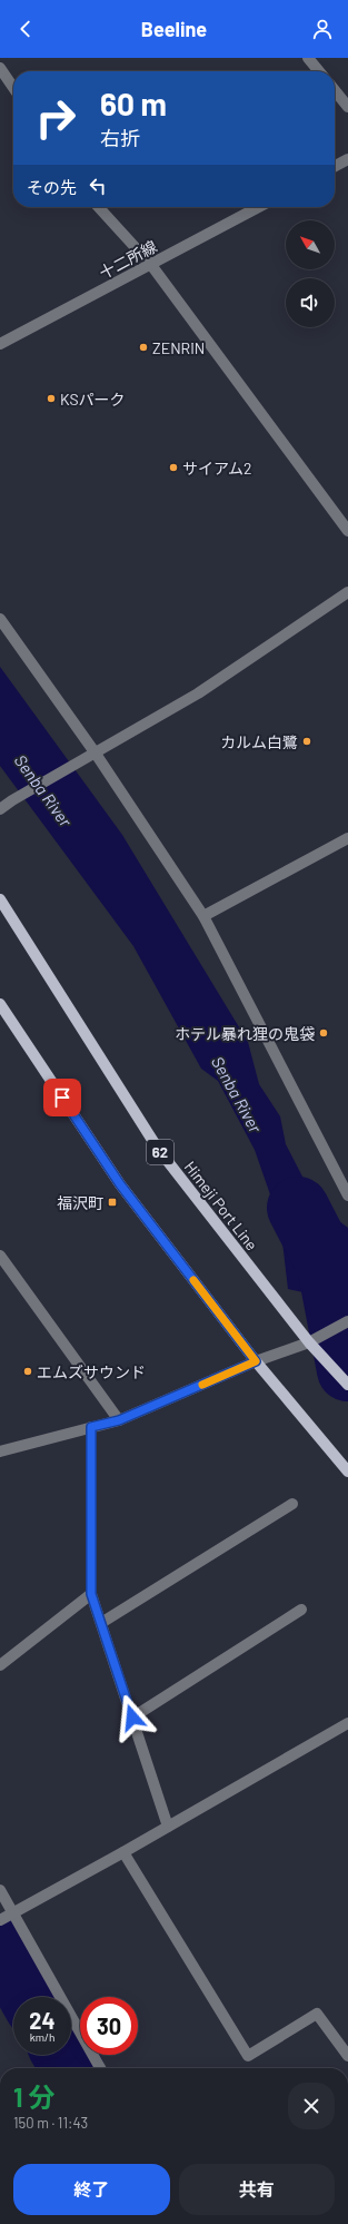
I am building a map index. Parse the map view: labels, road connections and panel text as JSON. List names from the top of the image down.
{
  "streets": {
    "main road": ["62", "Himeji Port Line"],
    "street": ["十二所線"]
  },
  "water": ["Senba River"],
  "places": {
    "other": [
      "ZENRIN",
      "KSパーク",
      "サイアム2",
      "カルム白鷺",
      "ホテル暴れ狸の鬼袋",
      "エムズサウンド"
    ],
    "transit": ["福沢町"]
  },
  "north": "top left",
  "page": {
    "header": "Beeline",
    "turn": ["60 m", "右折"],
    "then": "その先",
    "speed": "24 km/h",
    "limit": "30",
    "heading": ["1 分", "150 m · 11:43"],
    "buttons": ["終了", "共有"]
  }
}
